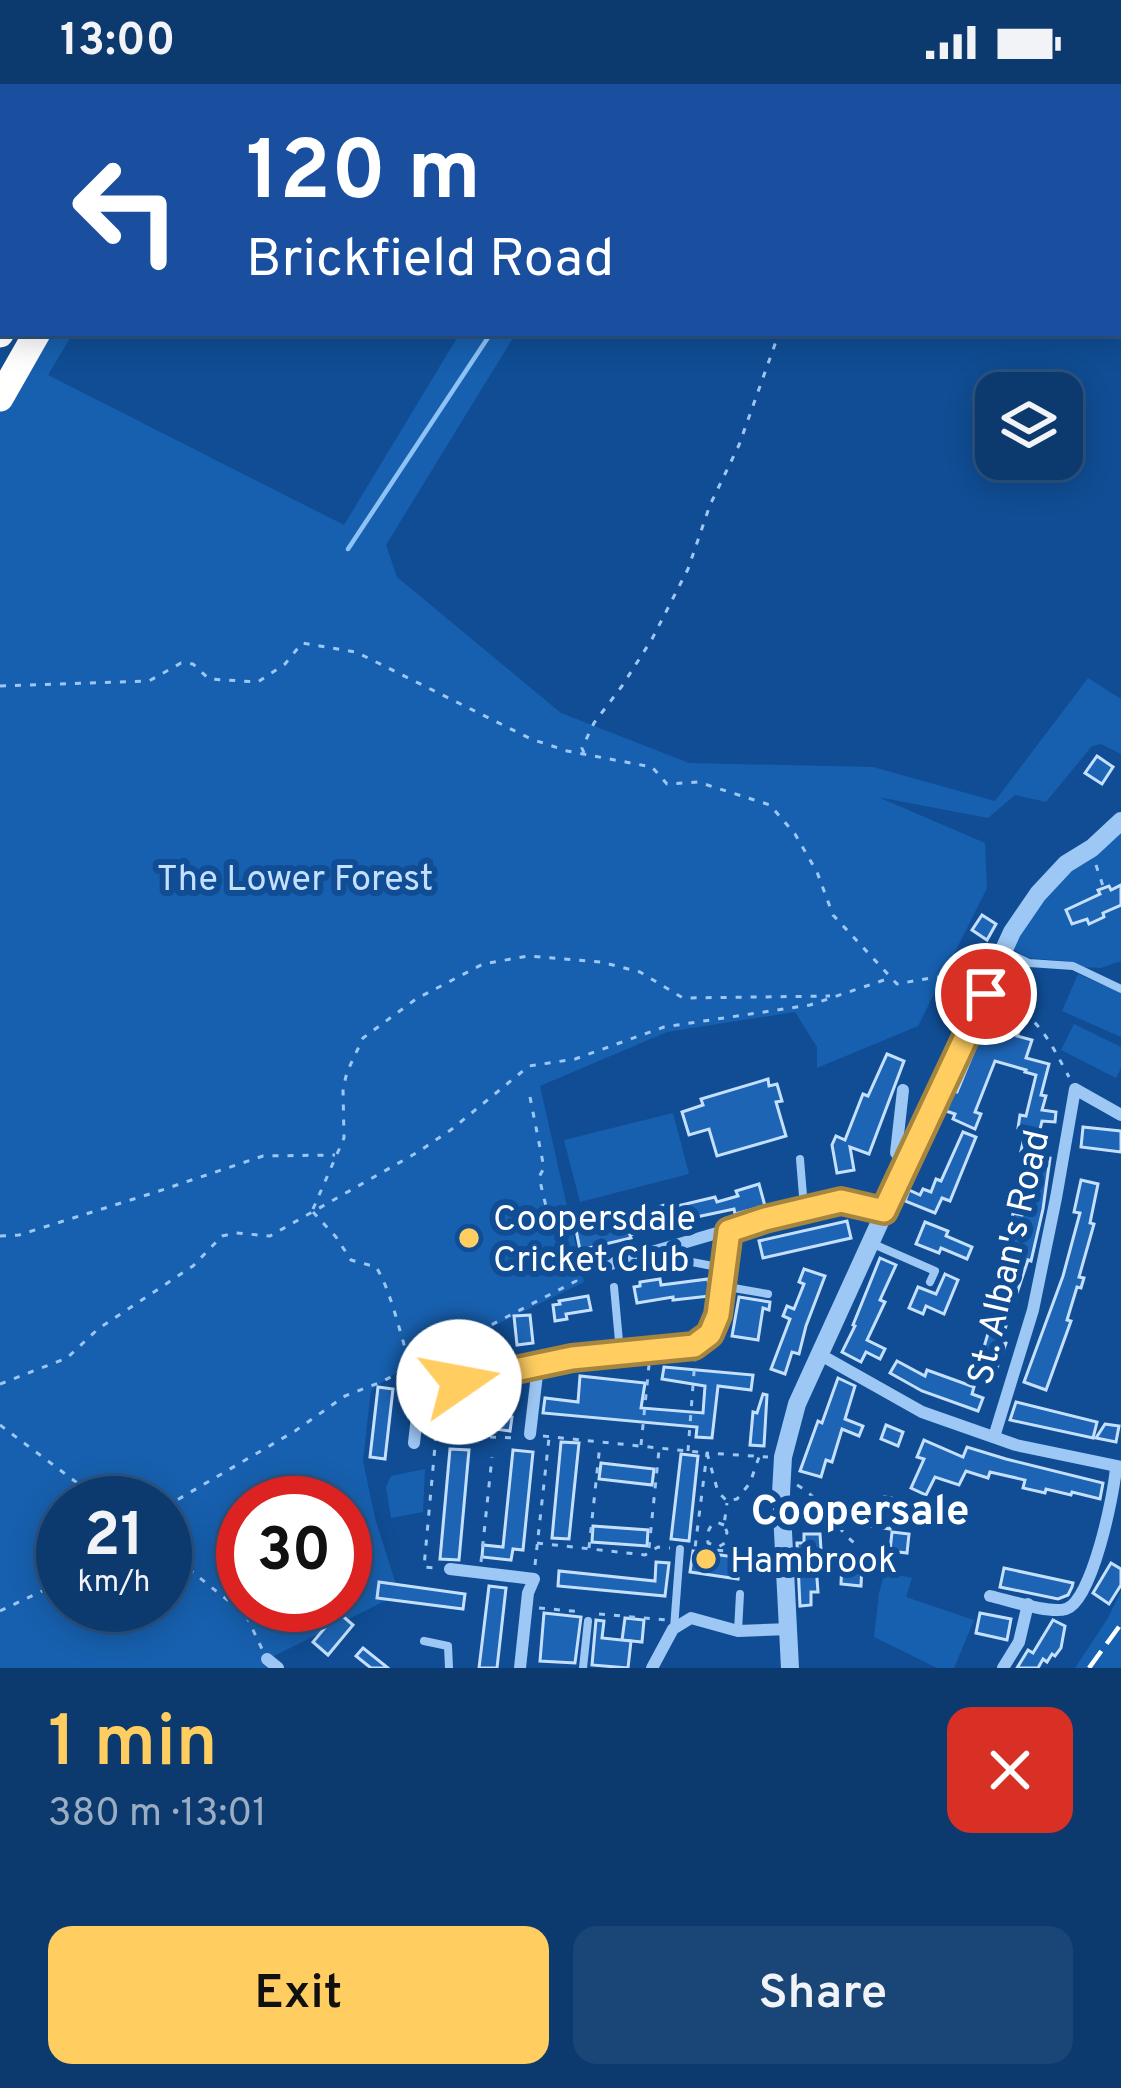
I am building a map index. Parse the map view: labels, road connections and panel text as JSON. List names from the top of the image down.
{
  "streets": {
    "street": ["St. Alban's Road"]
  },
  "districts": ["Coopersale"],
  "parks": ["The Lower Forest"],
  "places": ["Coopersdale Cricket Club", "Hambrook"],
  "page": {
    "status": "13:00",
    "turn": ["120 m", "Brickfield Road"],
    "speed": "21 km/h",
    "limit": "30",
    "heading": ["1 min", "380 m · 13:01"],
    "buttons": ["Exit", "Share"]
  }
}
